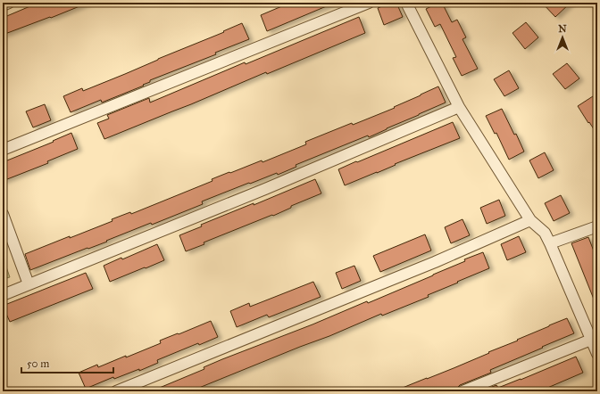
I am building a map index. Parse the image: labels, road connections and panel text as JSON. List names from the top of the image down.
{
  "scale_bar": "50 m",
  "north": "top"
}
